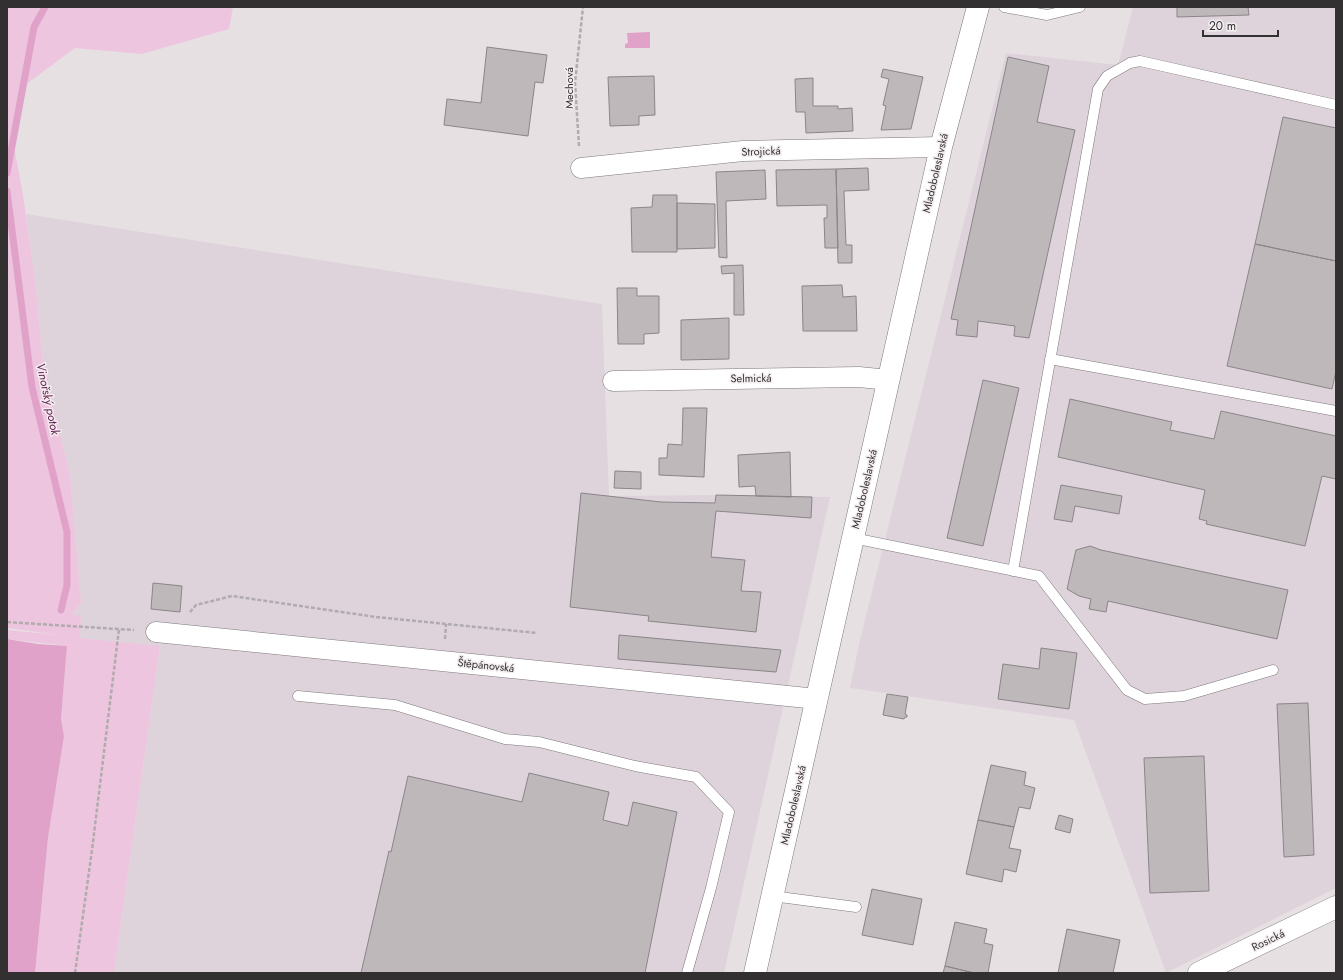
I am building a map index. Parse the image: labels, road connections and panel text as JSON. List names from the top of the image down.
{
  "streets": {
    "main road": ["Mladoboleslavská", "Rosická"],
    "street": ["Strojická", "Selmická", "Štěpánovská"],
    "path": ["Mechová"]
  },
  "crossings": [
    ["Mechová", "Strojická"],
    ["Strojická", "Mladoboleslavská"],
    ["Mladoboleslavská", "Selmická"],
    ["Mladoboleslavská", "Štěpánovská"]
  ],
  "water": ["Vinořský potok"],
  "scale_bar": "20 m"
}
